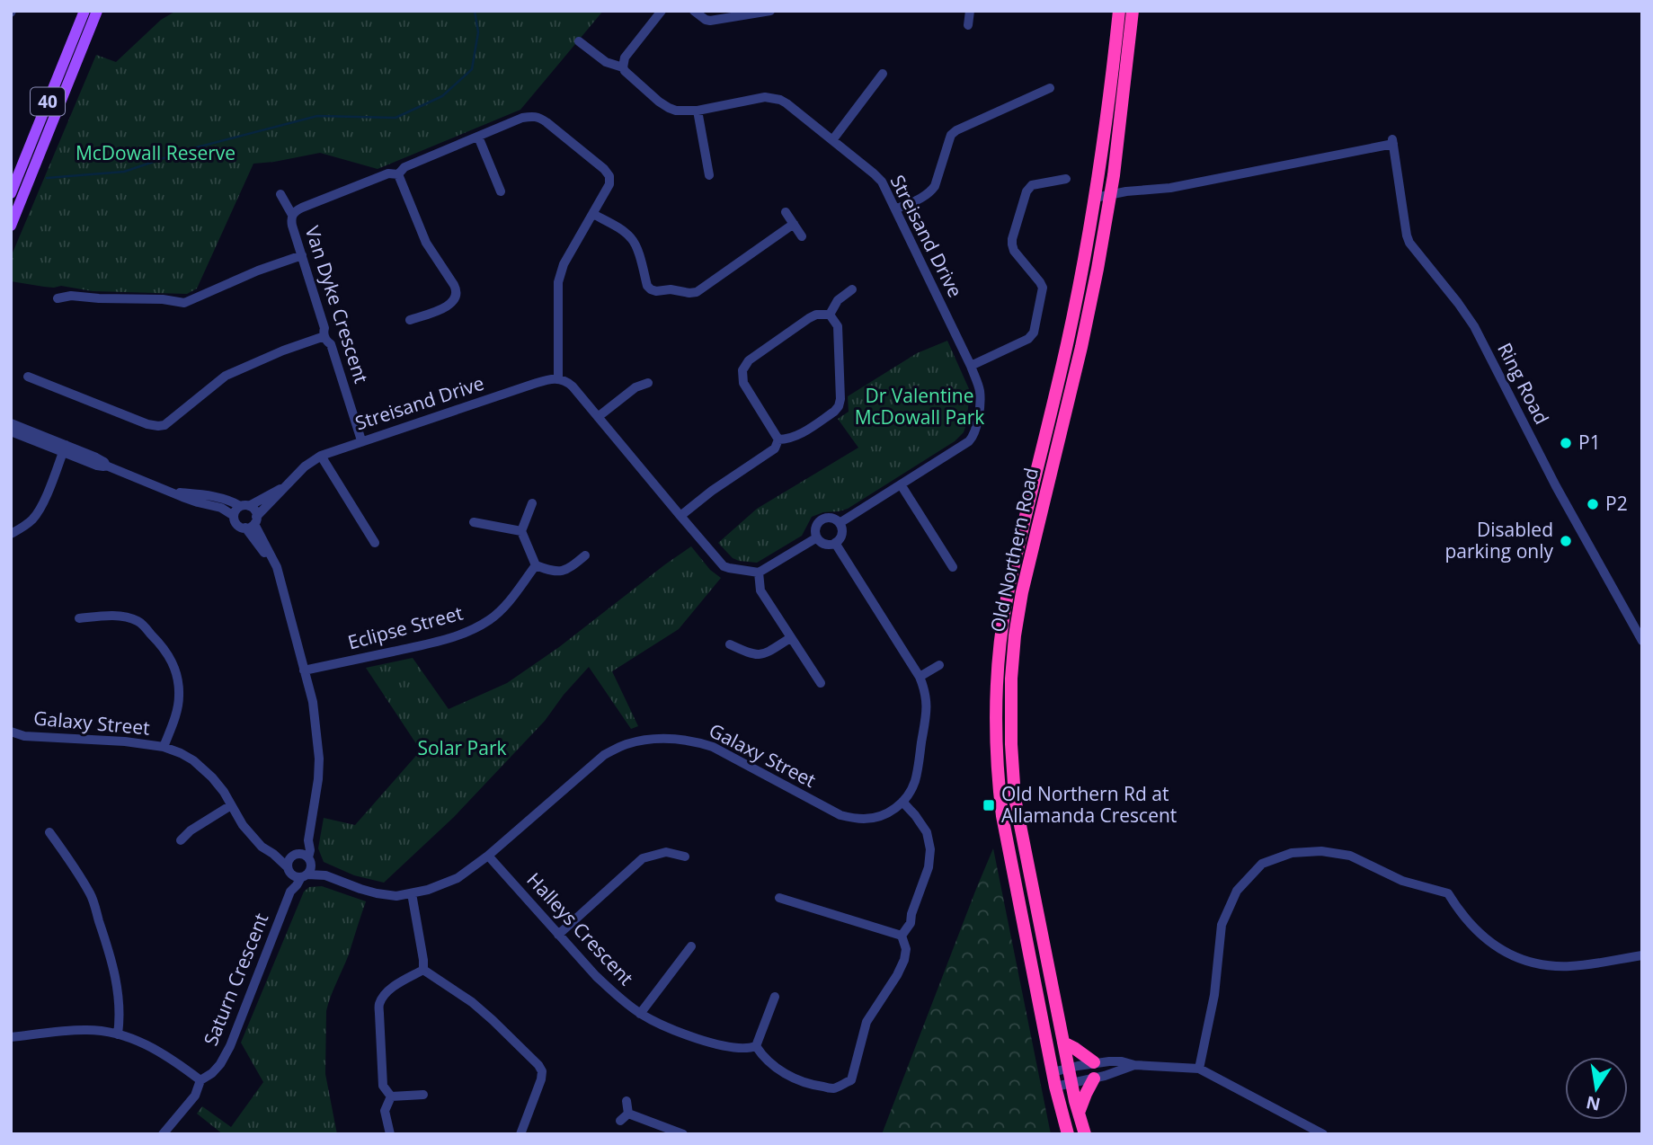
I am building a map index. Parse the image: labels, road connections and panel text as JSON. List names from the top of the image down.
{
  "streets": {
    "highway": ["Old Northern Road"],
    "main road": ["40"],
    "street": [
      "Streisand Drive",
      "Van Dyke Crescent",
      "Ring Road",
      "Eclipse Street",
      "Galaxy Street",
      "Halleys Crescent",
      "Saturn Crescent"
    ]
  },
  "crossings": [
    ["Streisand Drive", "Van Dyke Crescent"],
    ["Ring Road", "Old Northern Road"],
    ["Galaxy Street", "Halleys Crescent"],
    ["Galaxy Street", "Saturn Crescent"]
  ],
  "parks": ["McDowall Reserve", "Dr Valentine McDowall Park", "Solar Park"],
  "places": {
    "other": ["P1", "P2", "Disabled parking only"],
    "transit": ["Old Northern Rd at Allamanda Crescent"]
  },
  "north": "bottom"
}
